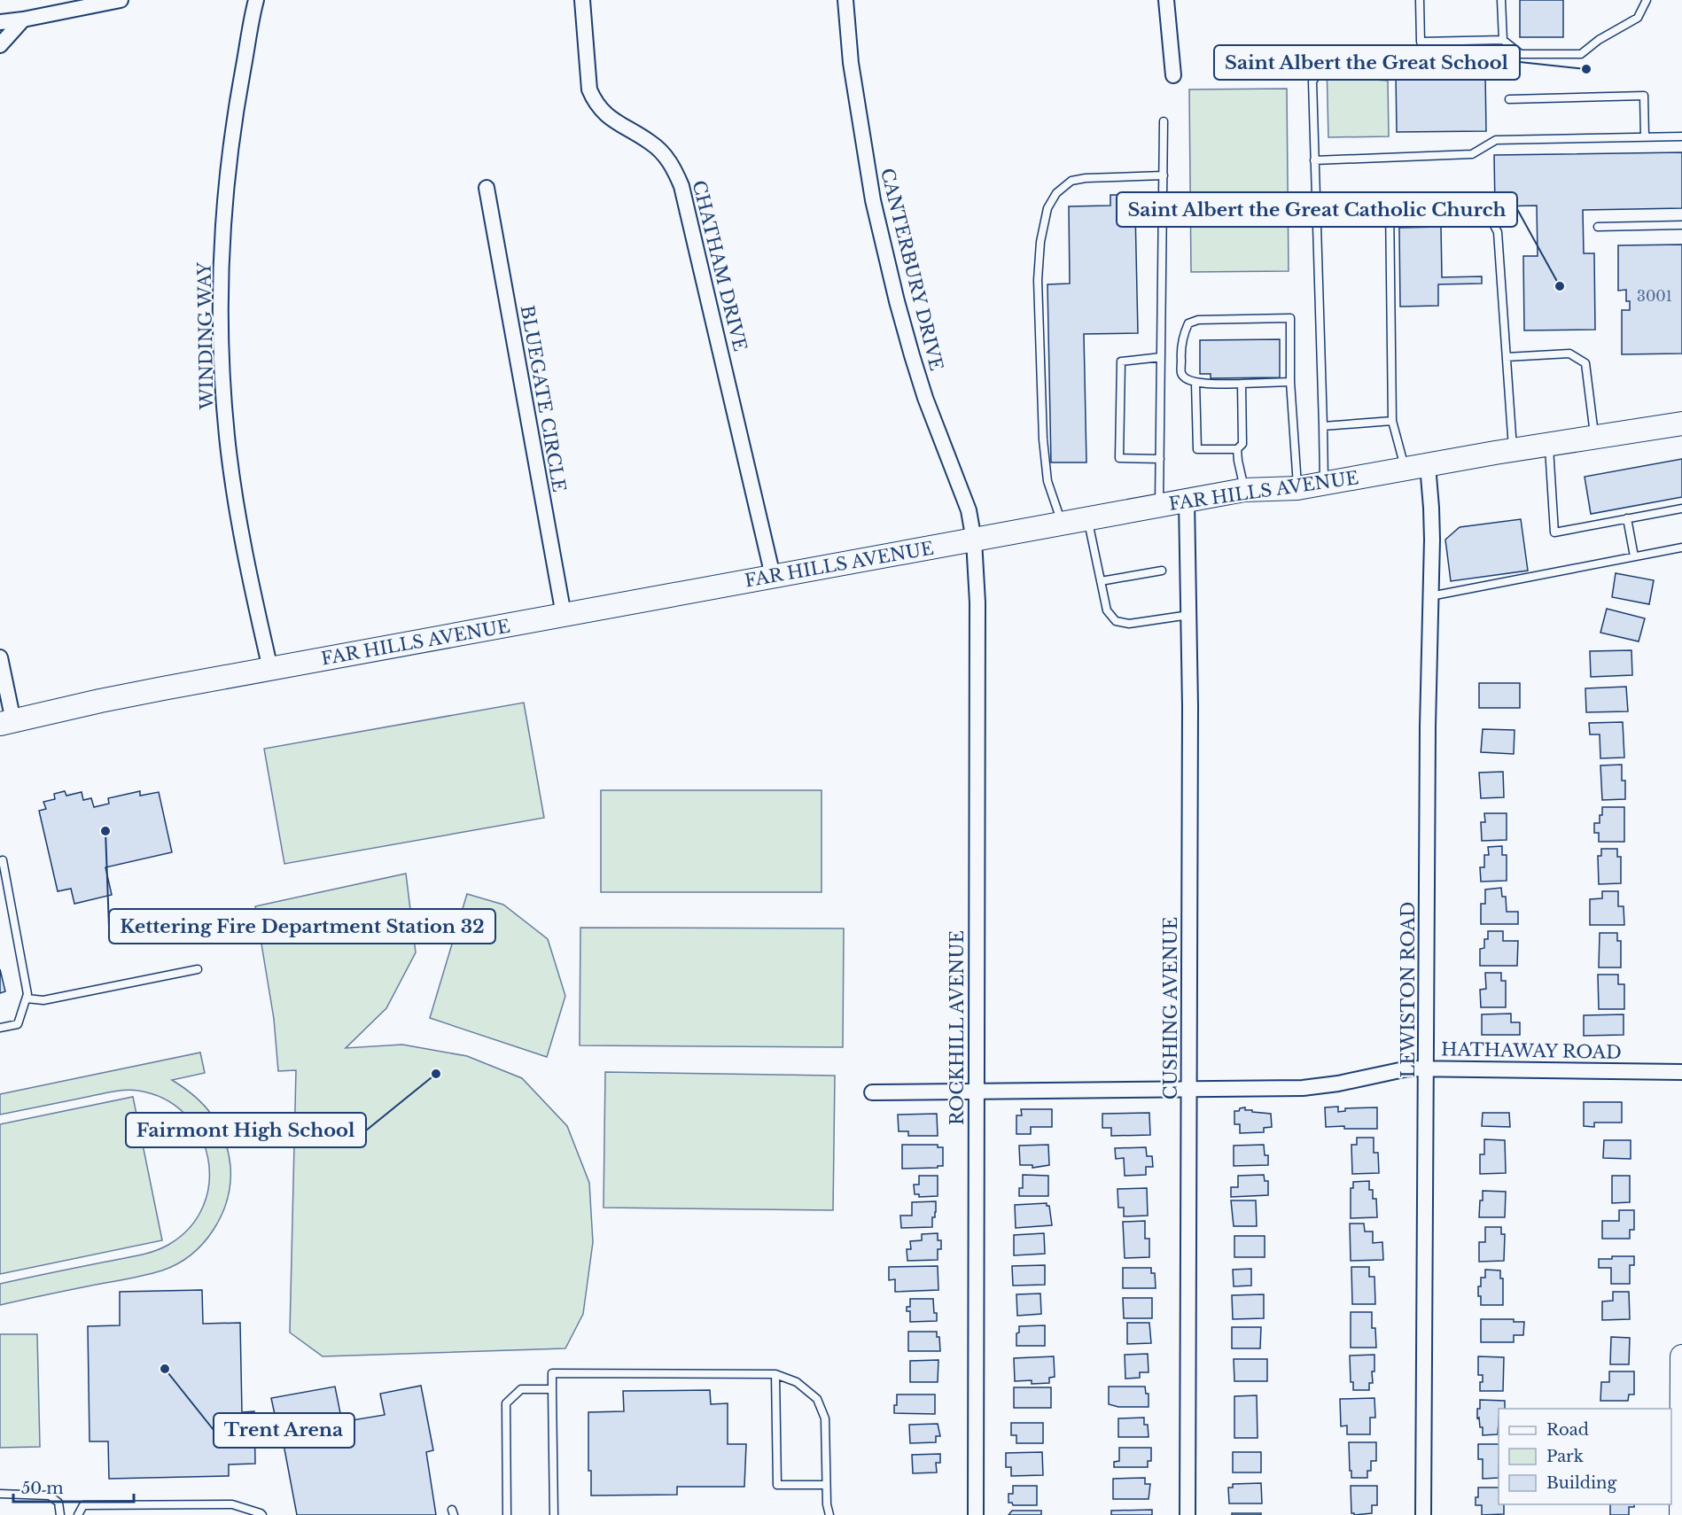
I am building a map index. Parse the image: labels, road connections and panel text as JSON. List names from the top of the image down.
{
  "streets": {
    "main road": ["FAR HILLS AVENUE"],
    "street": [
      "CHATHAM DRIVE",
      "CANTERBURY DRIVE",
      "WINDING WAY",
      "BLUEGATE CIRCLE",
      "LEWISTON ROAD",
      "CUSHING AVENUE",
      "ROCKHILL AVENUE",
      "HATHAWAY ROAD"
    ]
  },
  "crossings": [
    ["CHATHAM DRIVE", "FAR HILLS AVENUE"],
    ["CANTERBURY DRIVE", "FAR HILLS AVENUE"],
    ["CANTERBURY DRIVE", "ROCKHILL AVENUE"],
    ["WINDING WAY", "FAR HILLS AVENUE"],
    ["BLUEGATE CIRCLE", "FAR HILLS AVENUE"],
    ["FAR HILLS AVENUE", "LEWISTON ROAD"],
    ["FAR HILLS AVENUE", "CUSHING AVENUE"],
    ["FAR HILLS AVENUE", "ROCKHILL AVENUE"],
    ["LEWISTON ROAD", "HATHAWAY ROAD"],
    ["CUSHING AVENUE", "HATHAWAY ROAD"],
    ["ROCKHILL AVENUE", "HATHAWAY ROAD"]
  ],
  "places": [
    "Saint Albert the Great School",
    "Saint Albert the Great Catholic Church",
    "Kettering Fire Department Station 32",
    "Fairmont High School",
    "Trent Arena"
  ],
  "house_numbers": ["3001"],
  "legend": ["Road", "Park", "Building"],
  "scale_bar": "50 m"
}
